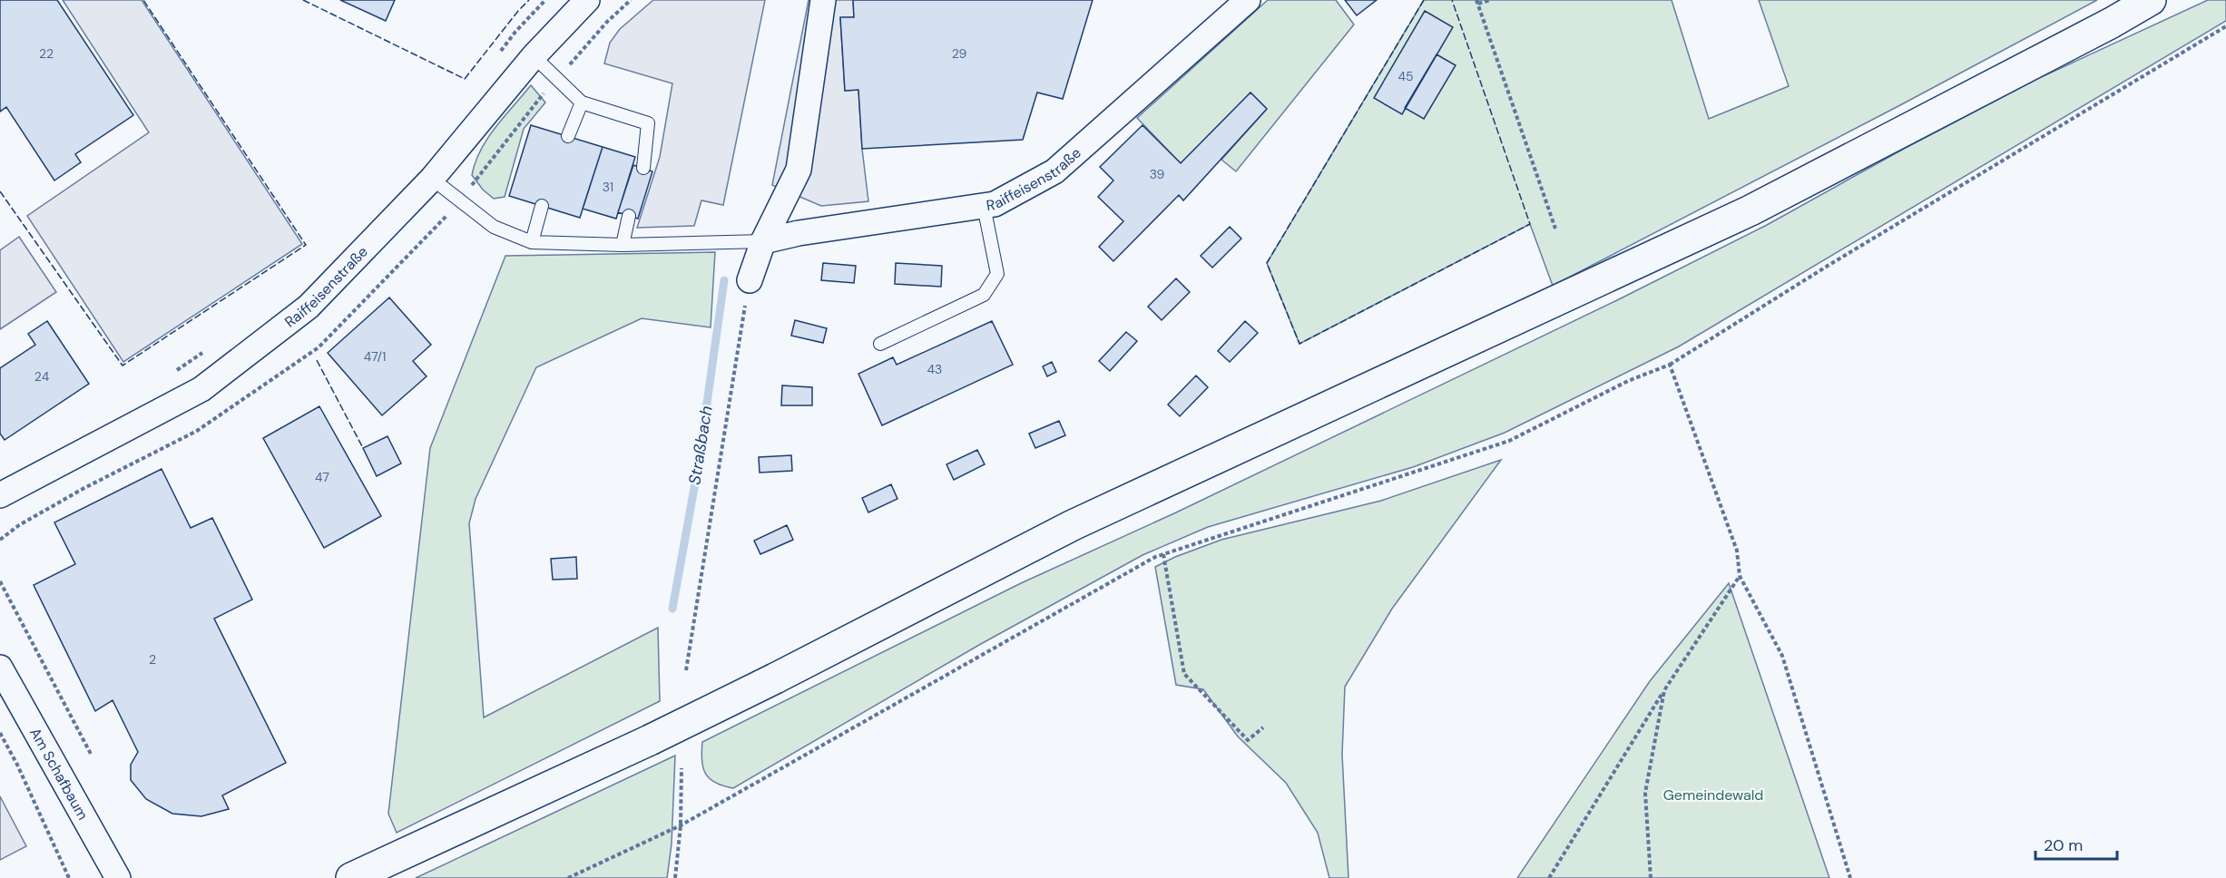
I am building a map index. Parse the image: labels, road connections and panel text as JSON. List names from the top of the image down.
{
  "streets": {
    "street": ["Raiffeisenstraße", "Am Schafbaum"]
  },
  "water": ["Straßbach"],
  "parks": ["Gemeindewald"],
  "house_numbers": [
    "22",
    "29",
    "45",
    "39",
    "31",
    "47/1",
    "43",
    "24",
    "47",
    "2"
  ],
  "scale_bar": "20 m"
}
